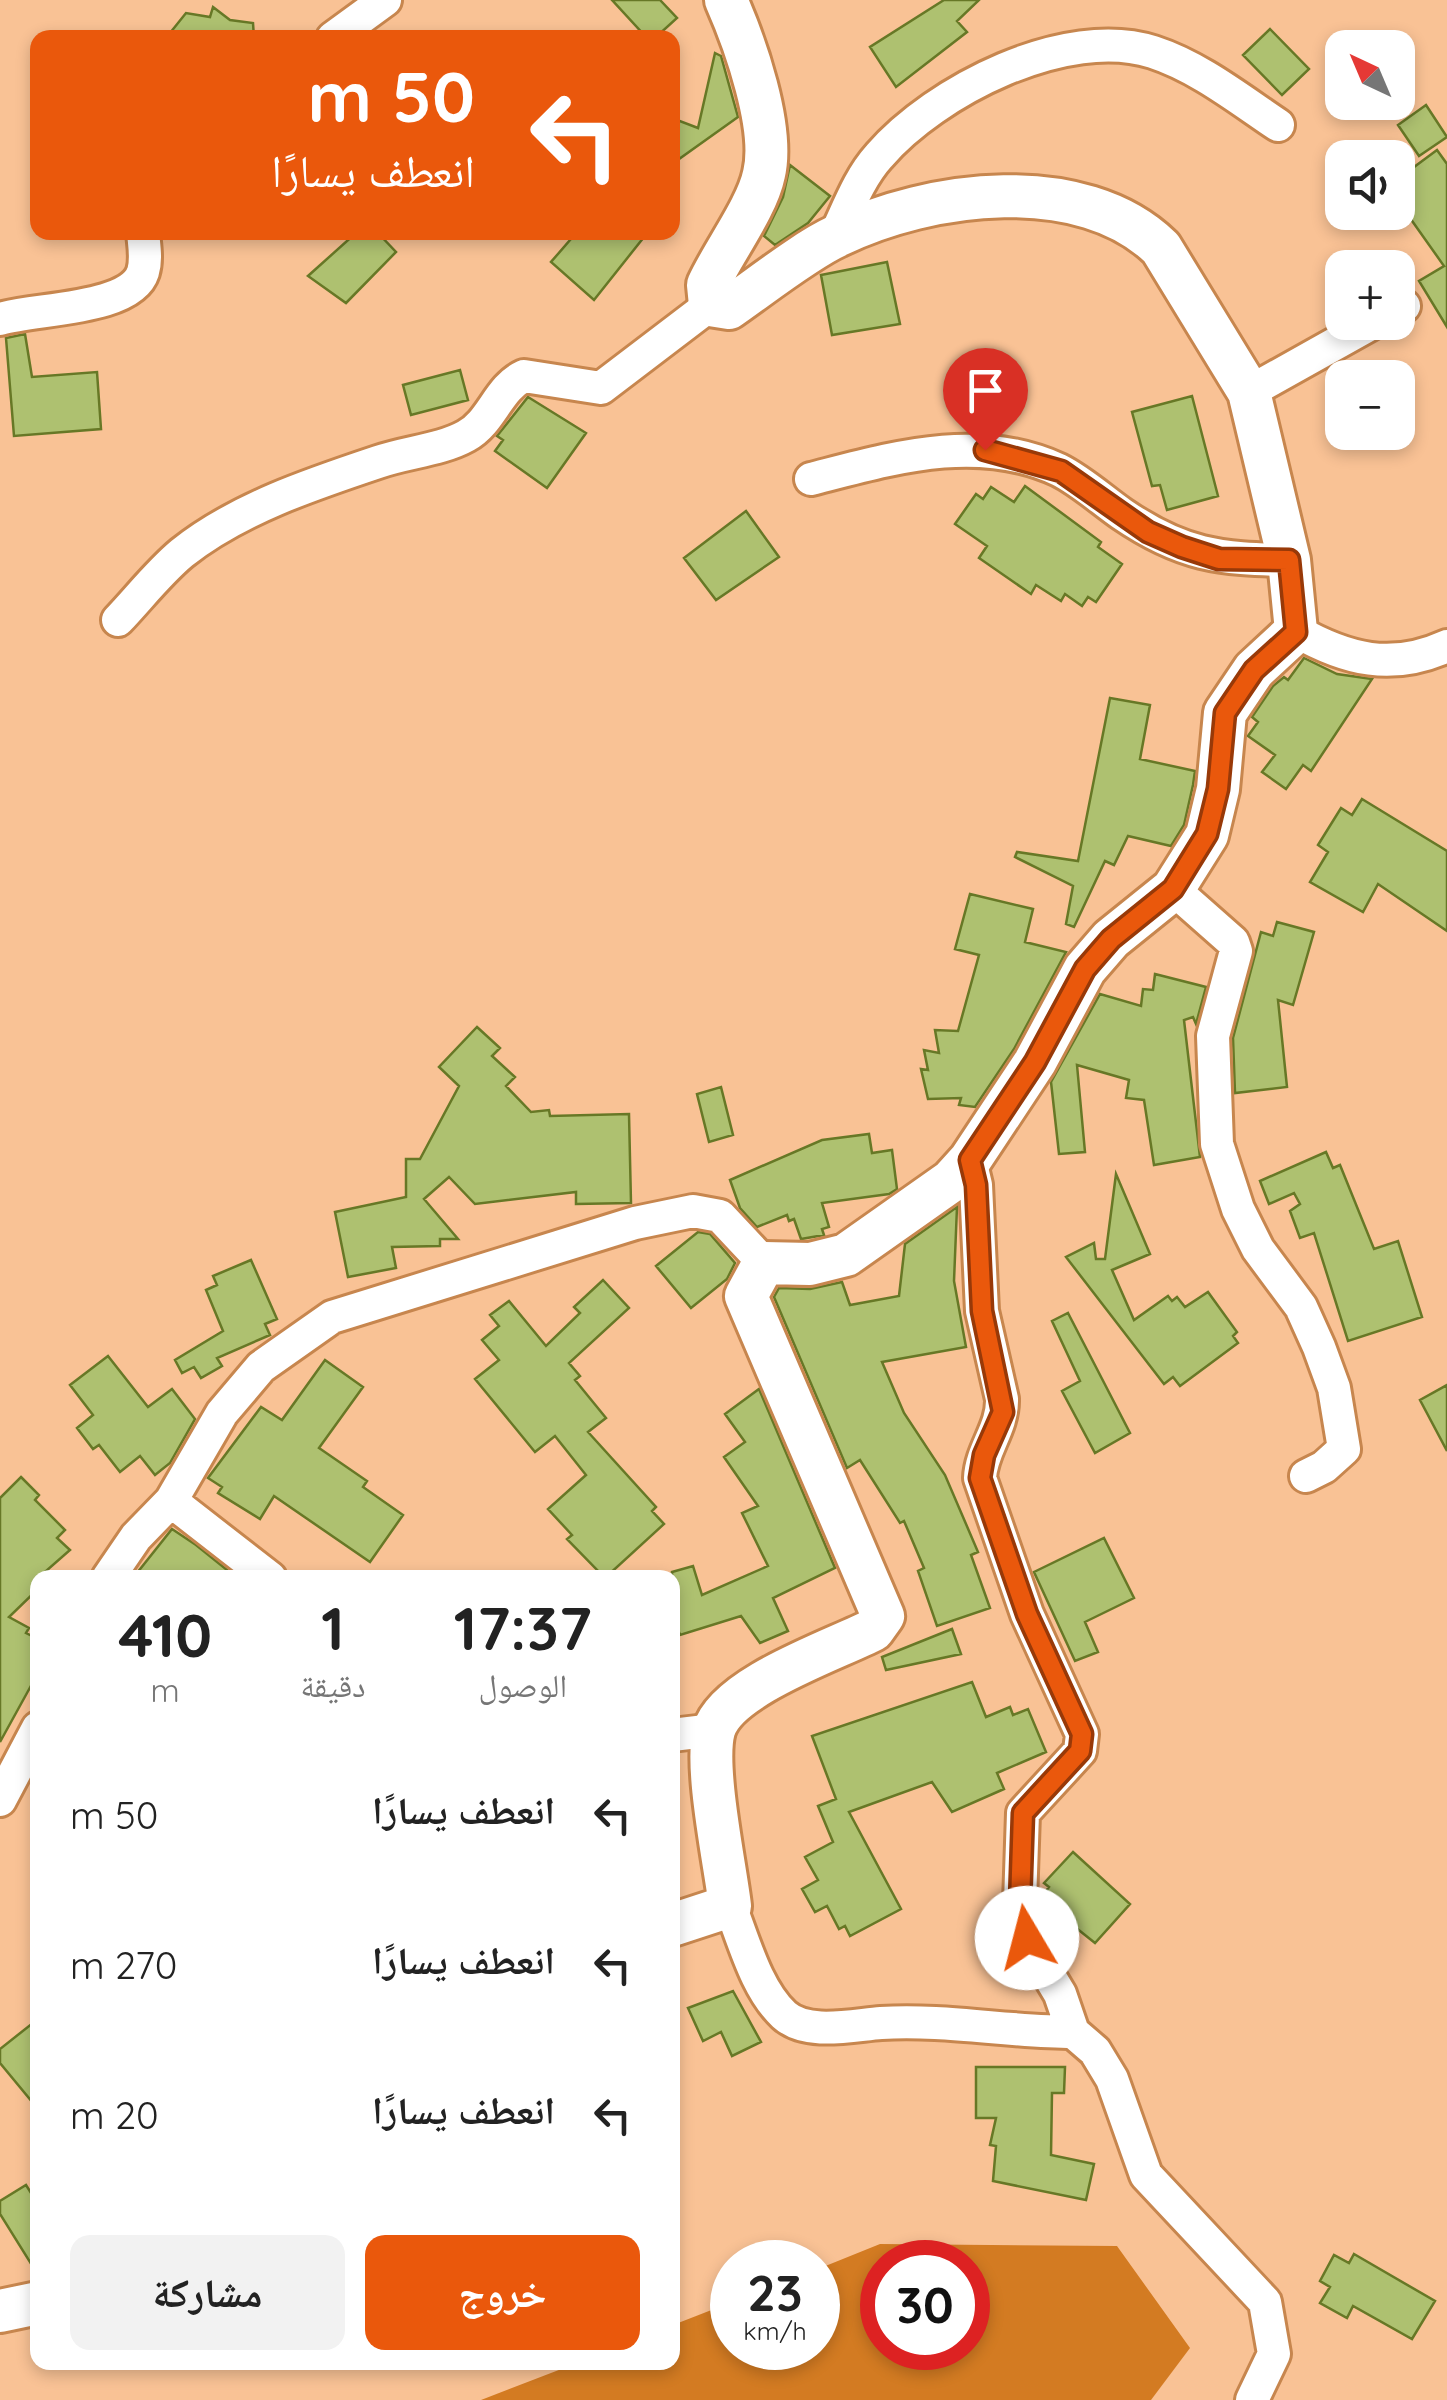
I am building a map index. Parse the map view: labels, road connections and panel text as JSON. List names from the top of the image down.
{
  "north": "top left",
  "page": {
    "map_buttons": ["+", "−"],
    "turn": ["50 m", "انعطف يسارًا"],
    "eta": [
      "17:37",
      "الوصول",
      "1",
      "دقيقة",
      "410",
      "m"
    ],
    "list": [
      {
        "name": "انعطف يسارًا",
        "value": "50 m"
      },
      {
        "name": "انعطف يسارًا",
        "value": "270 m"
      },
      {
        "name": "انعطف يسارًا",
        "value": "20 m"
      }
    ],
    "buttons": ["خروج", "مشاركة"],
    "speed": "23 km/h",
    "limit": "30"
  }
}
